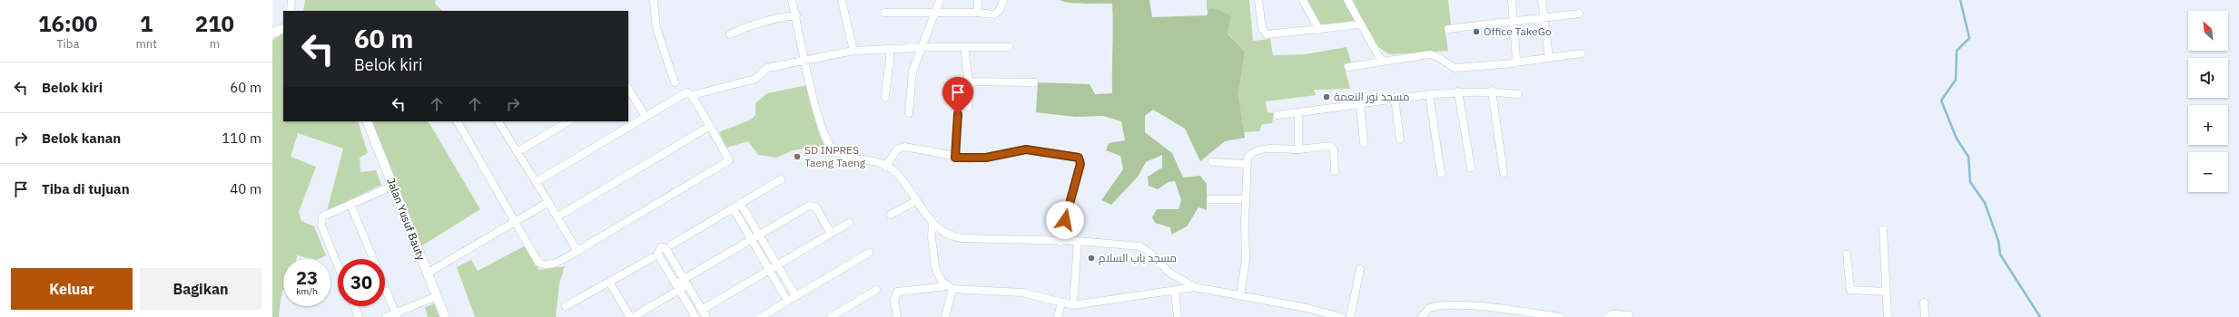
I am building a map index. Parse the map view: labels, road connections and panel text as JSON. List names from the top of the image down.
{
  "streets": {
    "street": ["Jalan Yusuf Bauty"]
  },
  "places": [
    "Office TakeGo",
    "مسجد نور النعمة",
    "SD INPRES Taeng Taeng",
    "مسجد باب السلام"
  ],
  "north": "top left",
  "page": {
    "eta": [
      "16:00",
      "Tiba",
      "1",
      "mnt",
      "210",
      "m"
    ],
    "map_buttons": ["+", "−"],
    "turn": ["60 m", "Belok kiri"],
    "list": [
      {
        "name": "Belok kiri",
        "value": "60 m"
      },
      {
        "name": "Belok kanan",
        "value": "110 m"
      },
      {
        "name": "Tiba di tujuan",
        "value": "40 m"
      }
    ],
    "speed": "23 km/h",
    "limit": "30",
    "buttons": ["Keluar", "Bagikan"]
  }
}
